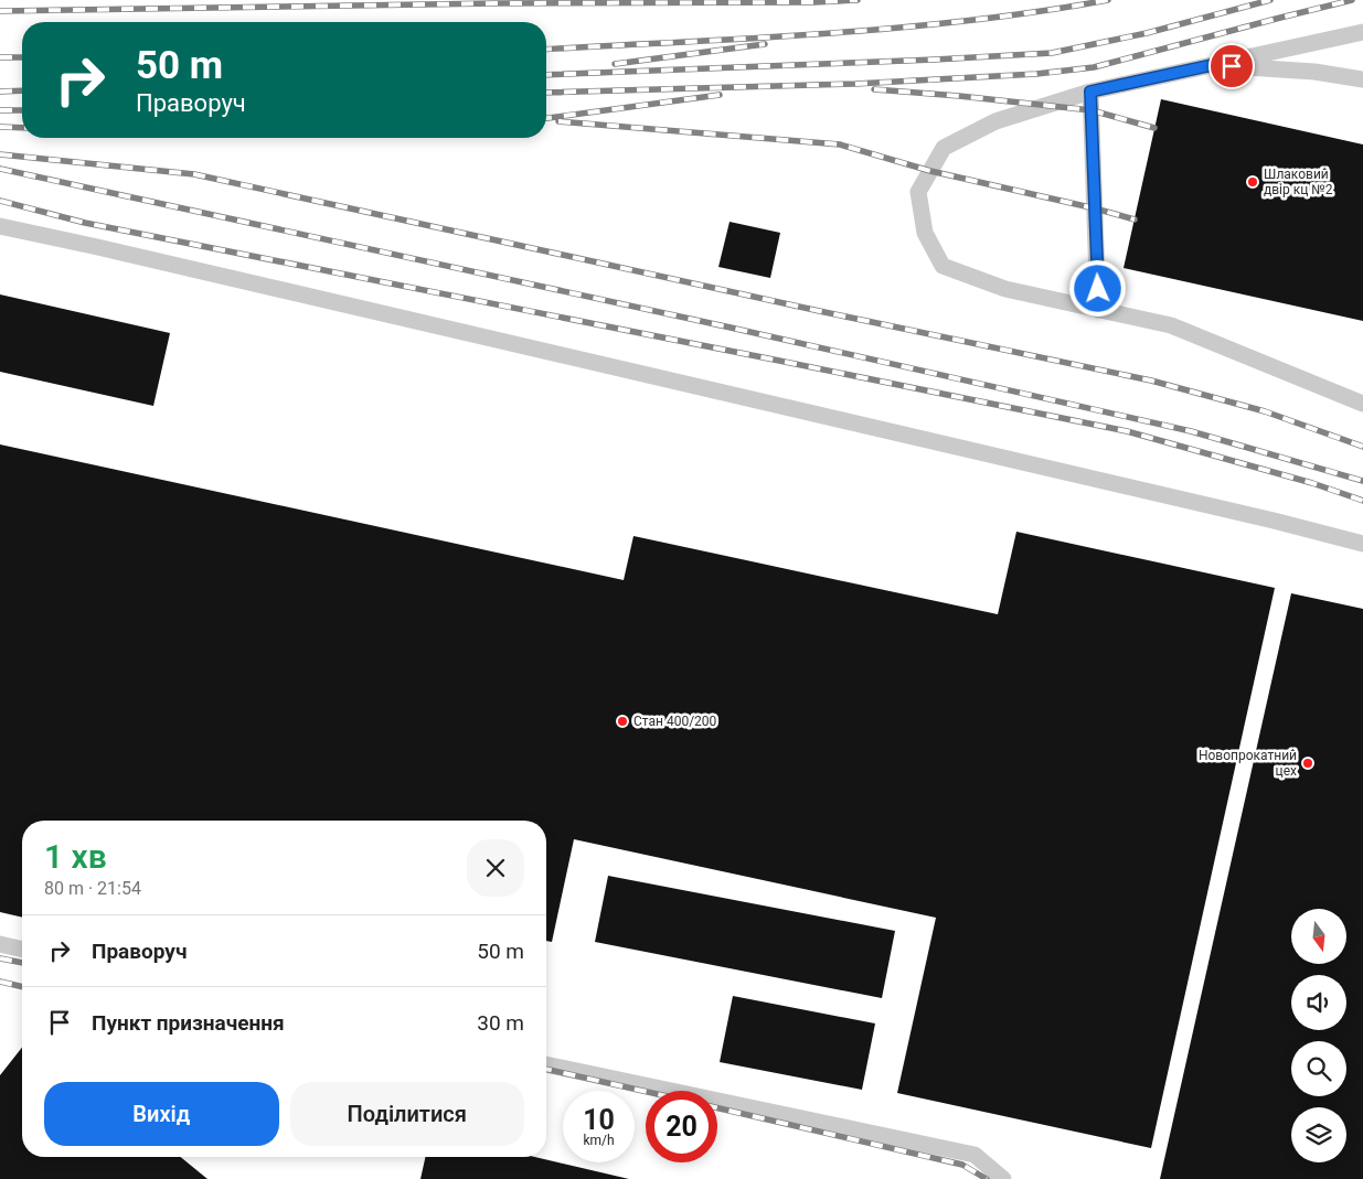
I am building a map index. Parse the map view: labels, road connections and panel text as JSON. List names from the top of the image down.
{
  "places": ["Шлаковий двір кц №2", "Стан 400/200", "Новопрокатний цех"],
  "north": "bottom",
  "page": {
    "turn": ["50 m", "Праворуч"],
    "heading": ["1 хв", "80 m · 21:54"],
    "list": [
      {
        "name": "Праворуч",
        "value": "50 m"
      },
      {
        "name": "Пункт призначення",
        "value": "30 m"
      }
    ],
    "buttons": ["Вихід", "Поділитися"],
    "speed": "10 km/h",
    "limit": "20"
  }
}
